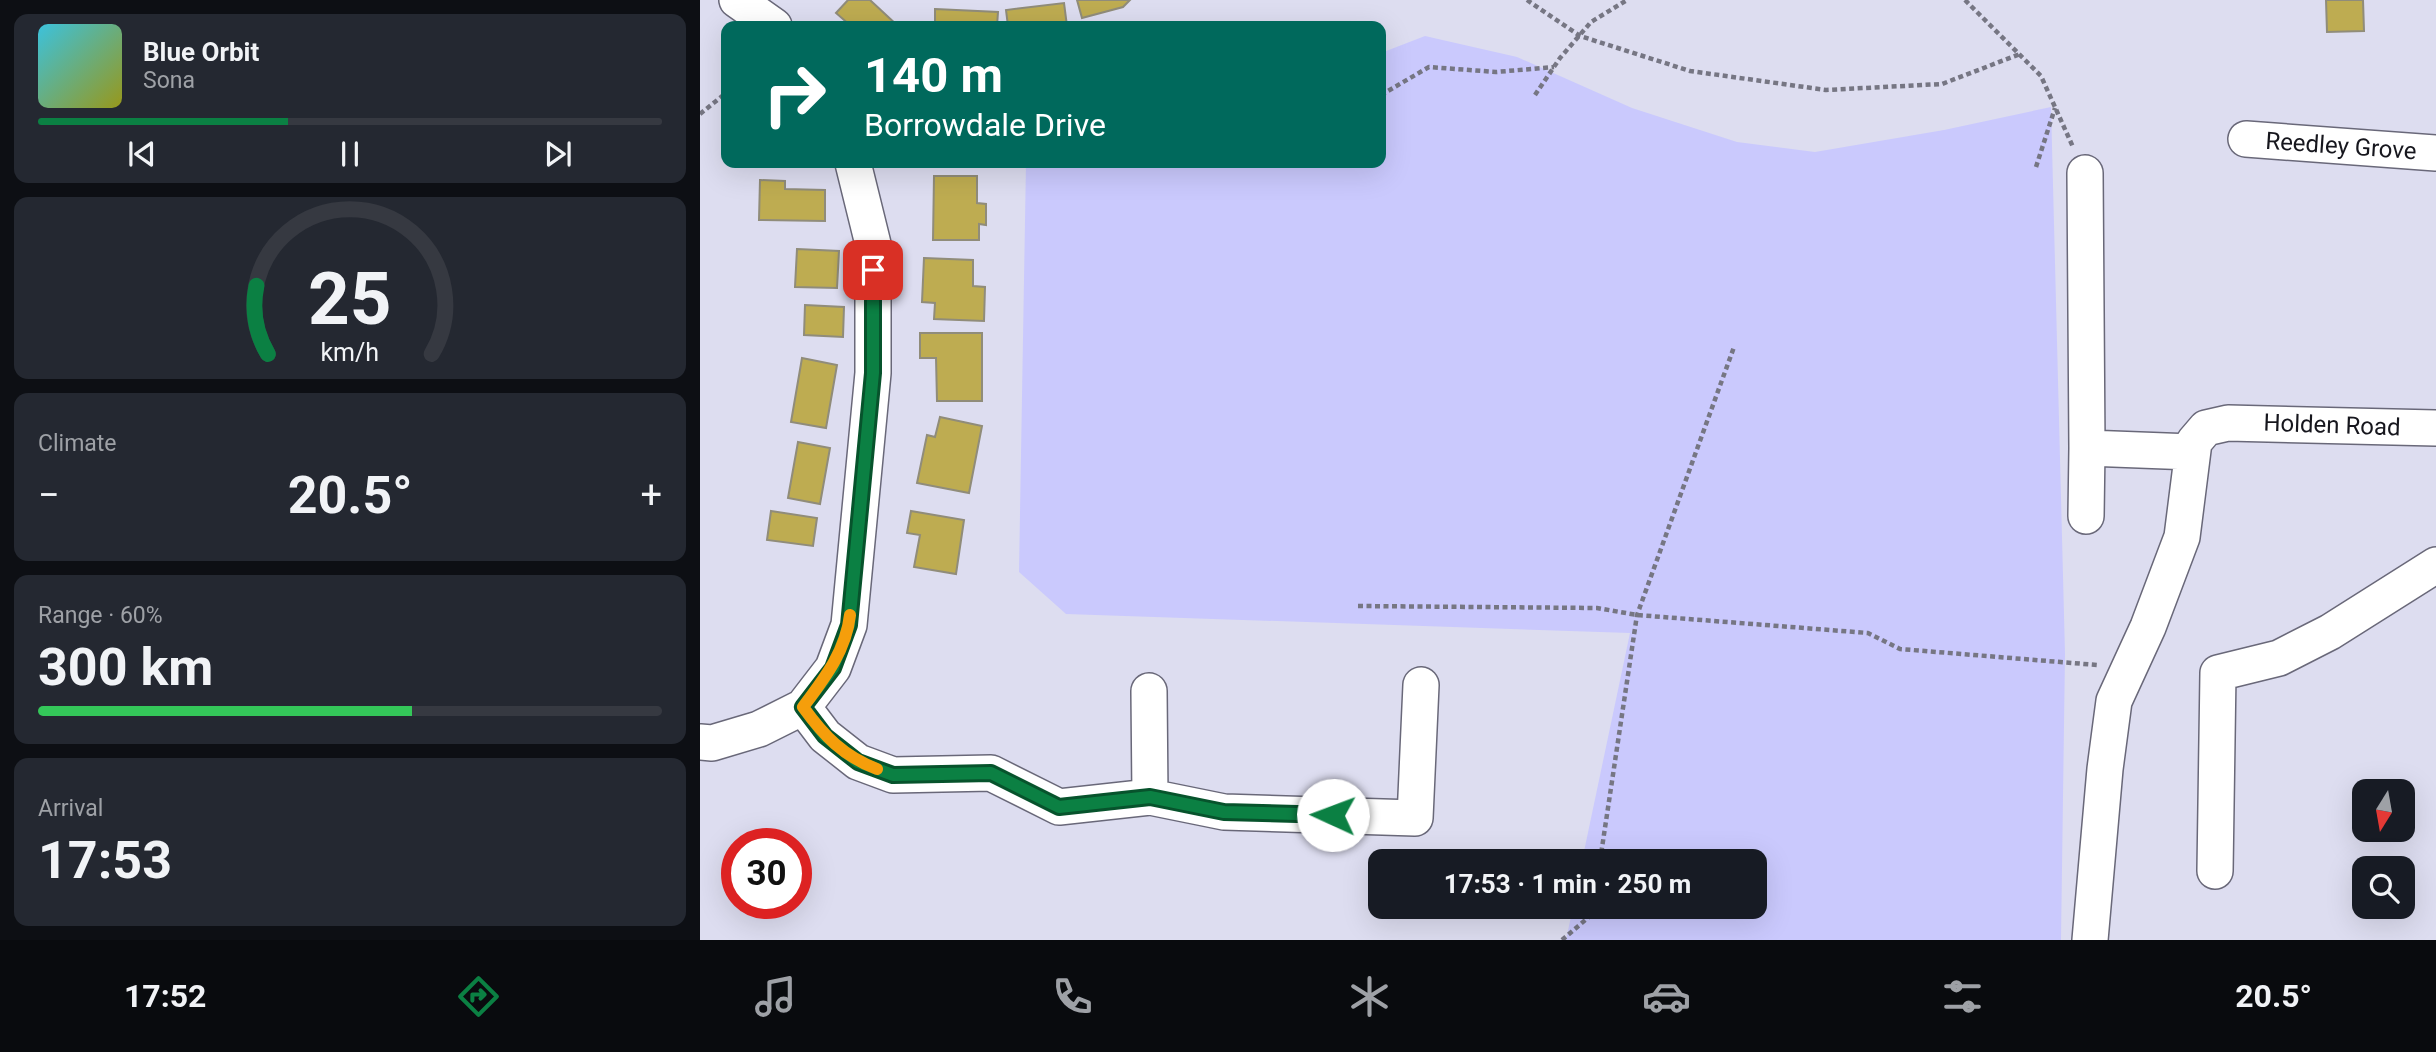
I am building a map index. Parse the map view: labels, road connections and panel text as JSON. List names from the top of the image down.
{
  "streets": {
    "street": ["Reedley Grove", "Holden Road"]
  },
  "north": "bottom",
  "page": {
    "turn": ["140 m", "Borrowdale Drive"],
    "song": ["Blue Orbit", "Sona"],
    "tile": [
      "Climate",
      ["Range · 60%", "300 km"],
      ["Arrival", "17:53"]
    ],
    "heat": ["−", "20.5°", "+"],
    "limit": "30",
    "trip": "17:53 · 1 min · 250 m",
    "tabs": ["17:52", "20.5°"],
    "gauge": ["25", "km/h"]
  }
}
